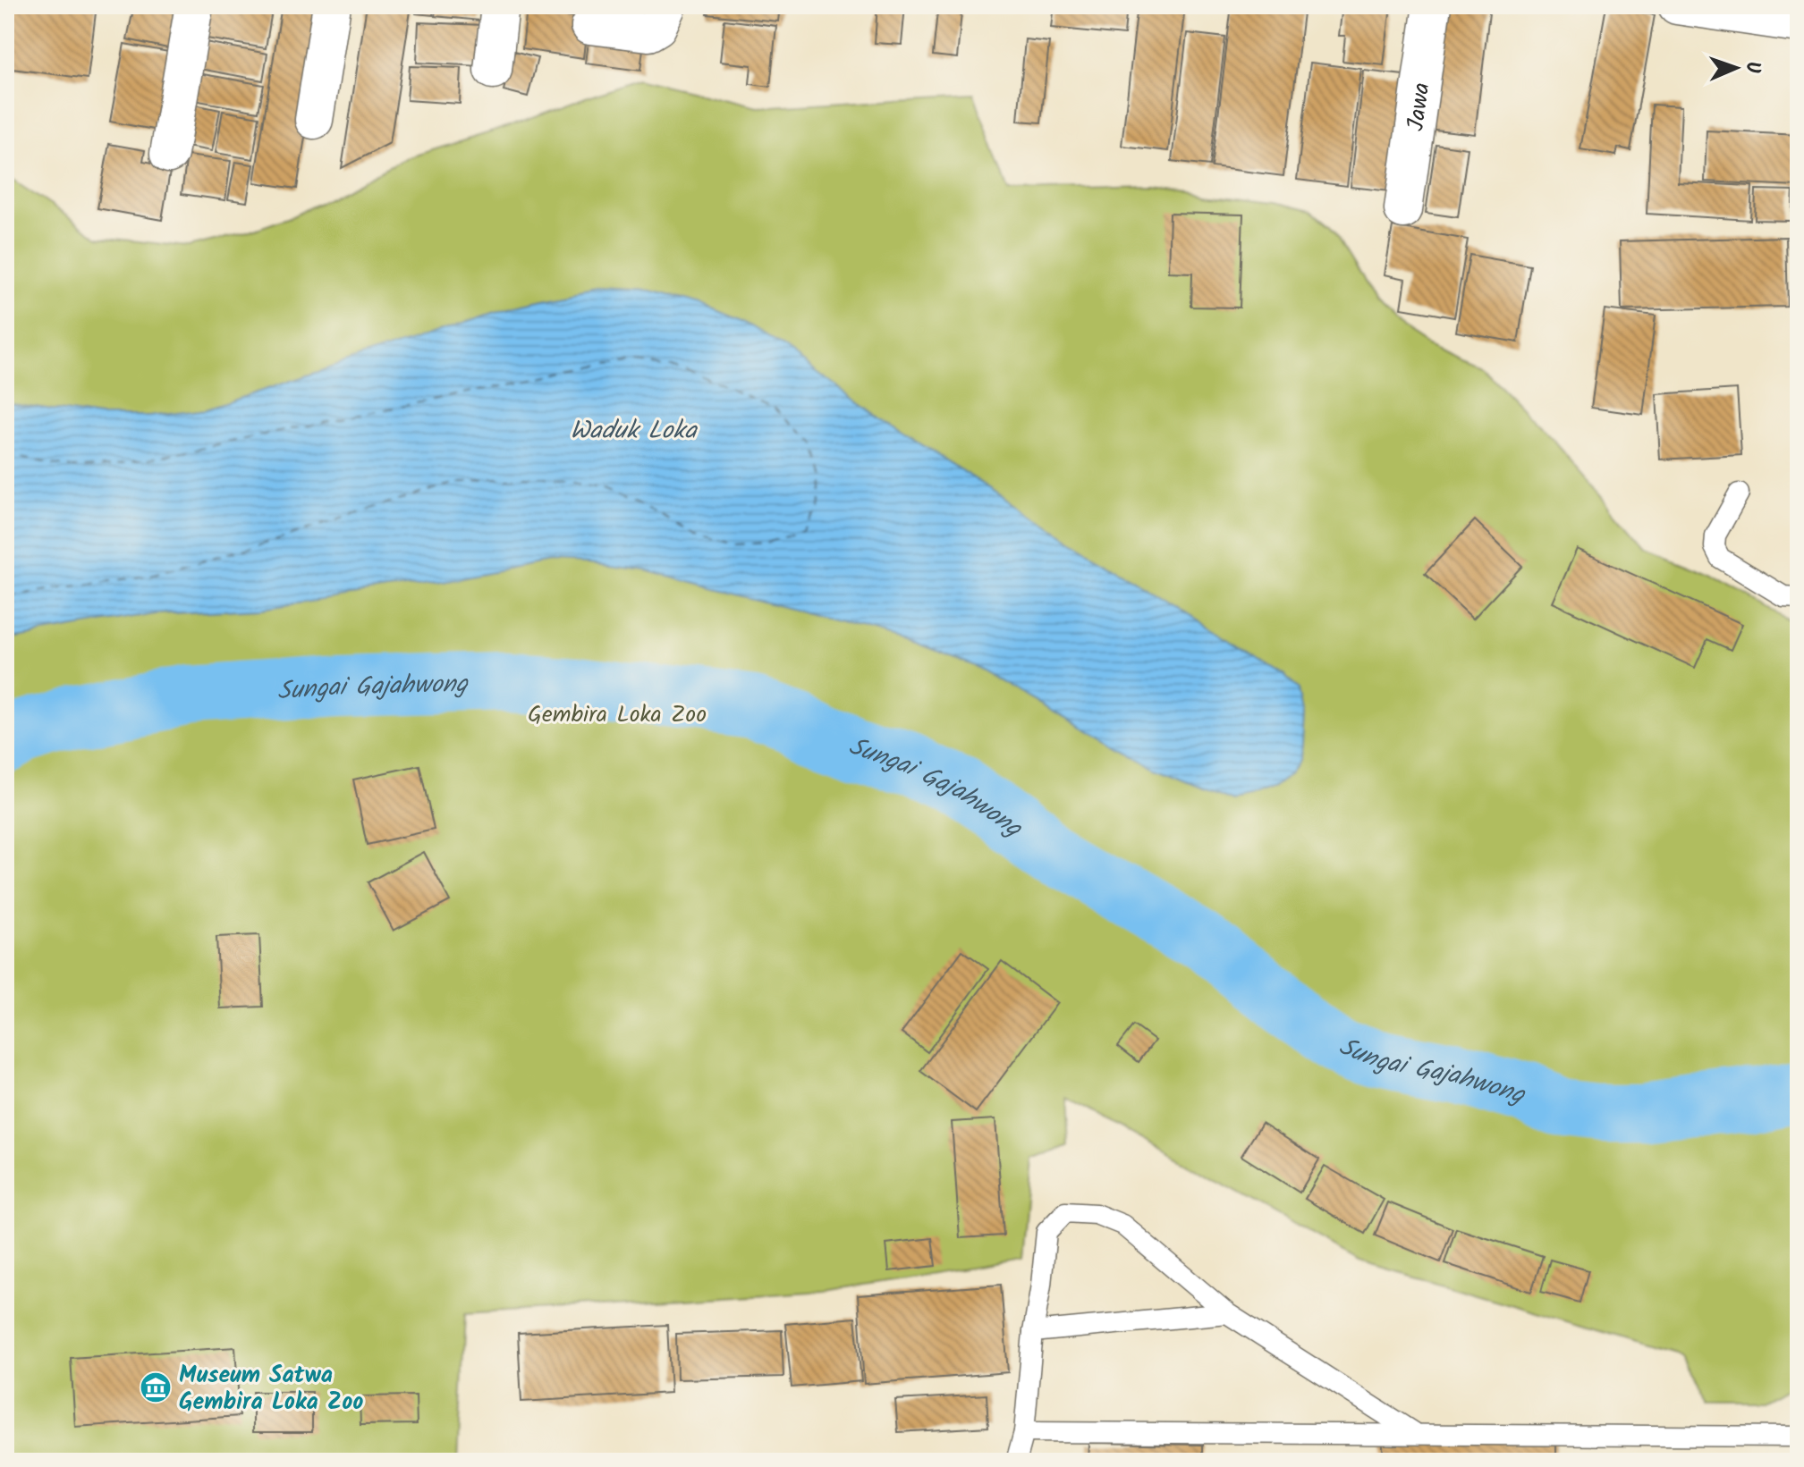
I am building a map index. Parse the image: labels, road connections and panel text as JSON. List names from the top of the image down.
{
  "streets": {
    "street": ["Jawa"]
  },
  "water": ["Waduk Loka", "Sungai Gajahwong"],
  "parks": ["Gembira Loka Zoo"],
  "places": {
    "museum": ["Museum Satwa Gembira Loka Zoo"]
  },
  "north": "right"
}
